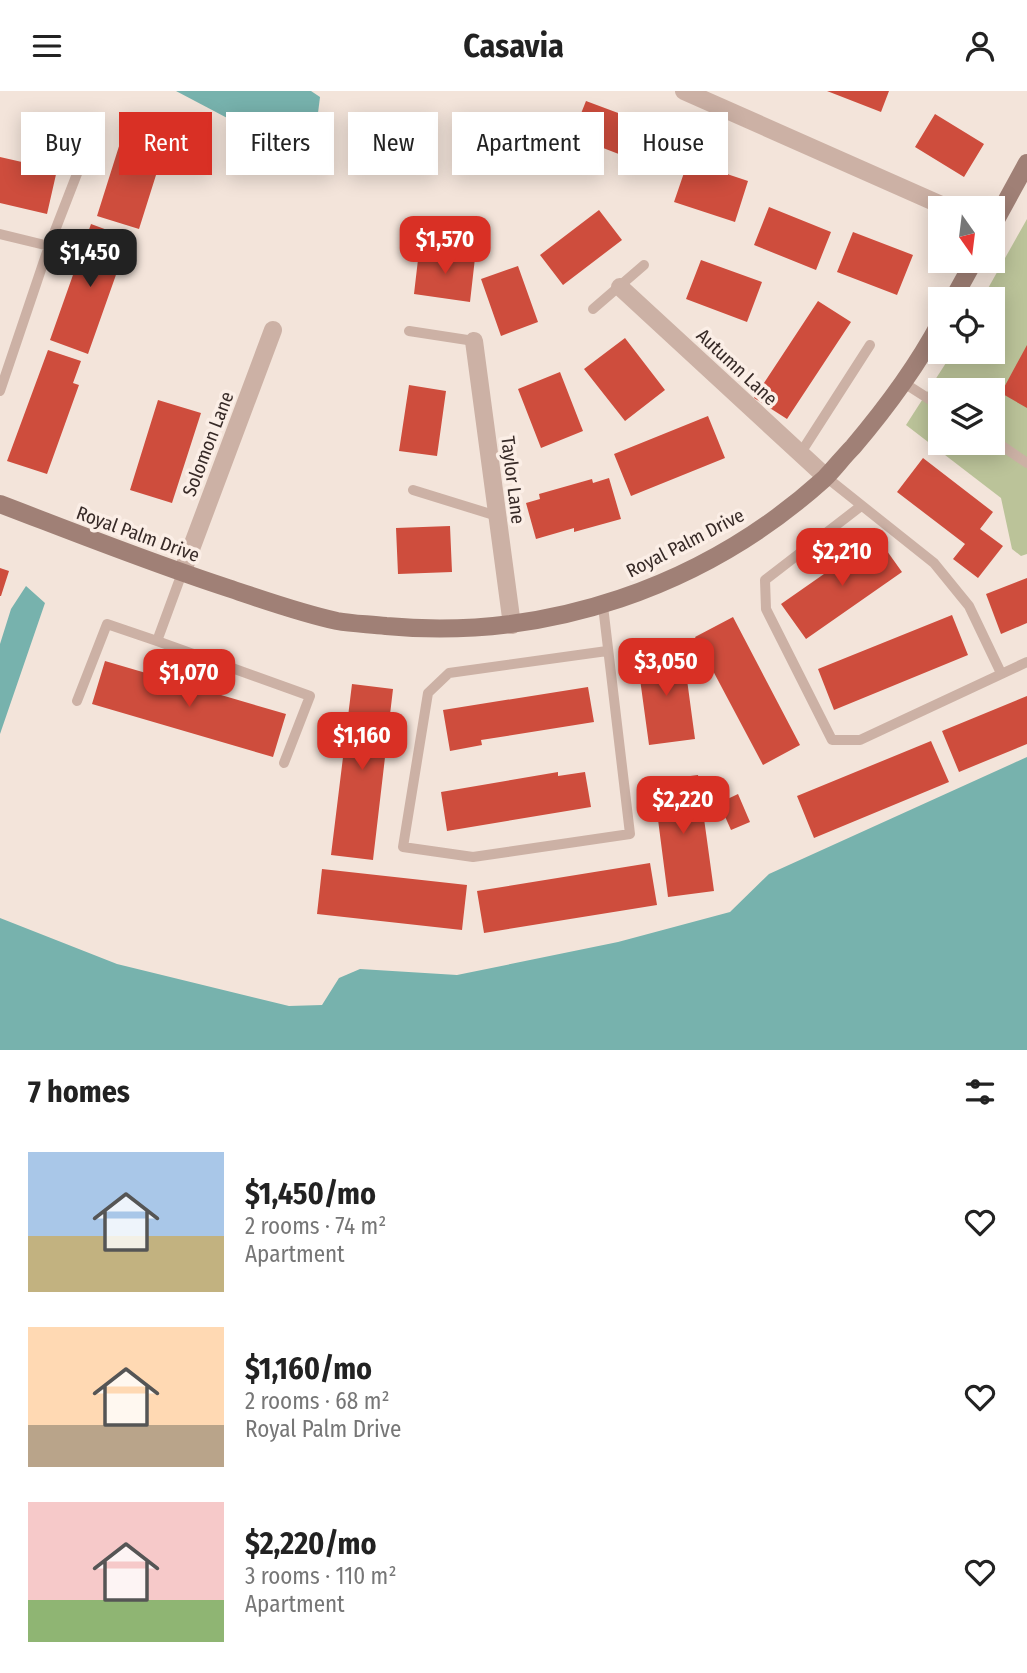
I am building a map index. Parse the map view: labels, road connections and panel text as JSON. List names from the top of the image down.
{
  "streets": {
    "street": [
      "Autumn Lane",
      "Solomon Lane",
      "Taylor Lane",
      "Royal Palm Drive"
    ]
  },
  "crossings": [
    ["Autumn Lane", "Royal Palm Drive"],
    ["Solomon Lane", "Royal Palm Drive"],
    ["Taylor Lane", "Royal Palm Drive"]
  ],
  "north": "bottom",
  "page": {
    "header": "Casavia",
    "chip": [
      "Buy",
      "Rent",
      "Filters",
      "New",
      "Apartment",
      "House"
    ],
    "price": [
      "$1,570",
      "$1,450",
      "$2,210",
      "$3,050",
      "$1,070",
      "$1,160",
      "$2,220"
    ],
    "heading": "7 homes",
    "list": [
      {
        "name": "$1,450/mo",
        "note": "2 rooms · 74 m² · Apartment"
      },
      {
        "name": "$1,160/mo",
        "note": "2 rooms · 68 m² · Royal Palm Drive"
      },
      {
        "name": "$2,220/mo",
        "note": "3 rooms · 110 m² · Apartment"
      }
    ]
  }
}
